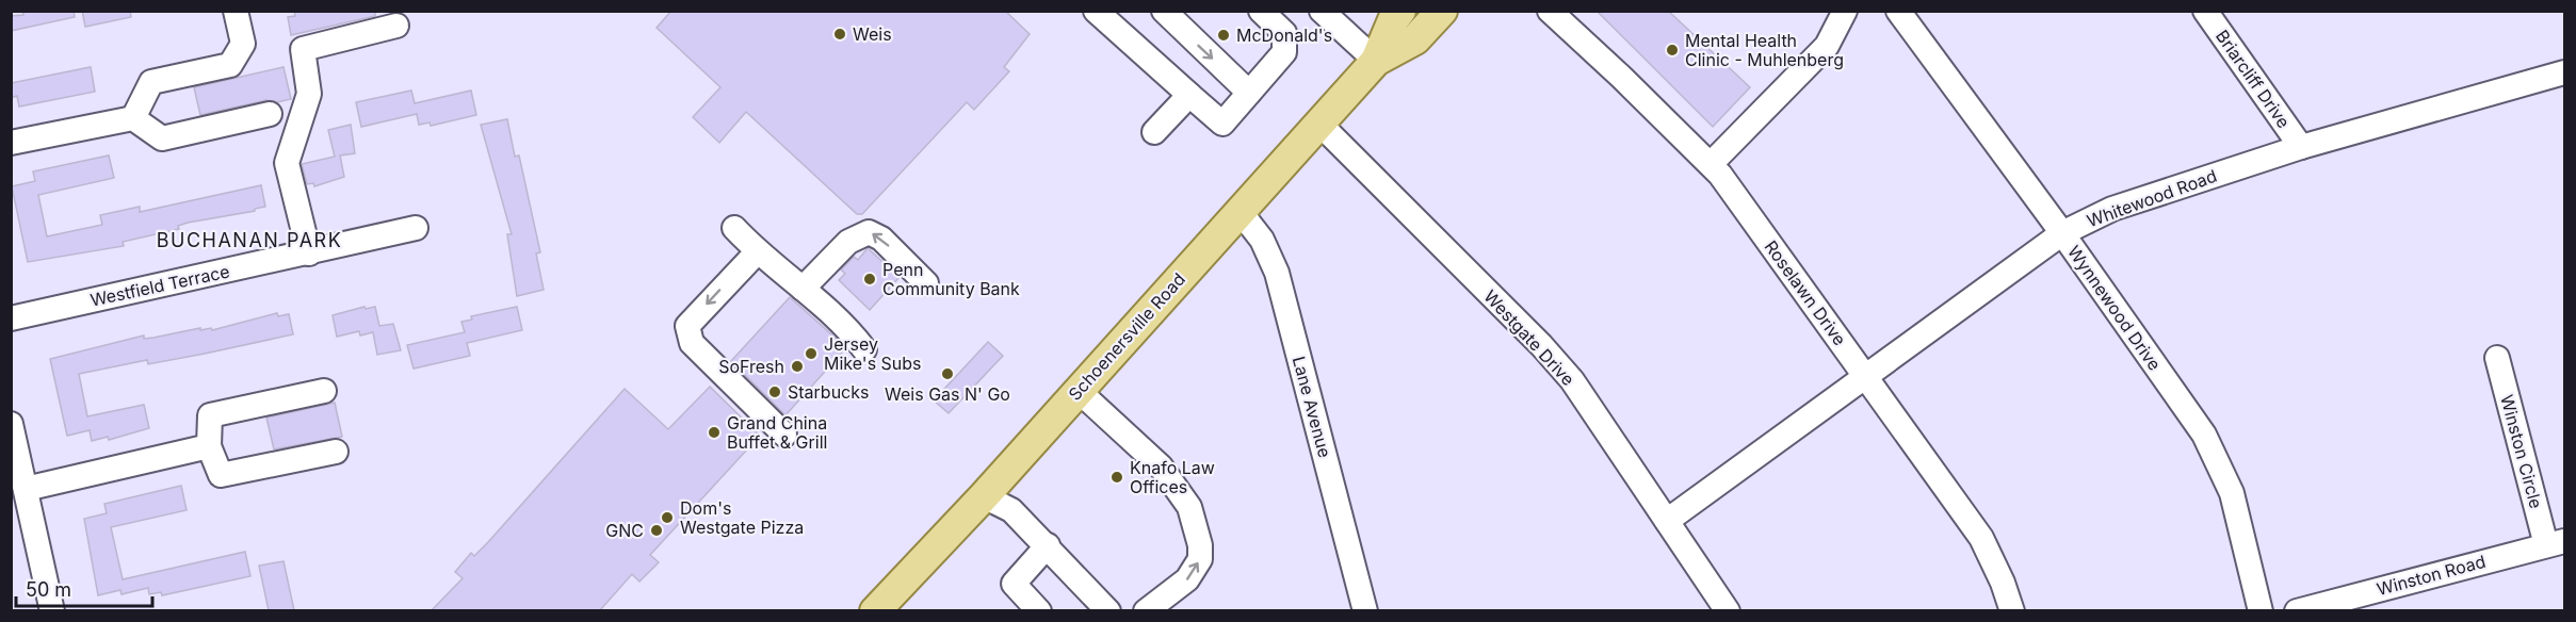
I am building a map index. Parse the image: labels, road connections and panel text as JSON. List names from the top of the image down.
{
  "streets": {
    "main road": ["Schoenersville Road"],
    "street": [
      "Briarcliff Drive",
      "Whitewood Road",
      "Westfield Terrace",
      "Roselawn Drive",
      "Wynnewood Drive",
      "Westgate Drive",
      "Lane Avenue",
      "Winston Circle",
      "Winston Road"
    ]
  },
  "crossings": [
    ["Briarcliff Drive", "Whitewood Road"],
    ["Whitewood Road", "Roselawn Drive"],
    ["Whitewood Road", "Wynnewood Drive"],
    ["Whitewood Road", "Westgate Drive"],
    ["Schoenersville Road", "Westgate Drive"],
    ["Schoenersville Road", "Lane Avenue"],
    ["Winston Circle", "Winston Road"]
  ],
  "districts": ["BUCHANAN PARK"],
  "places": [
    "Weis",
    "McDonald's",
    "Mental Health Clinic - Muhlenberg",
    "Penn Community Bank",
    "Jersey Mike's Subs",
    "SoFresh",
    "Weis Gas N' Go",
    "Starbucks",
    "Grand China Buffet & Grill",
    "Knafo Law Offices",
    "Dom's Westgate Pizza",
    "GNC"
  ],
  "scale_bar": "50 m"
}
